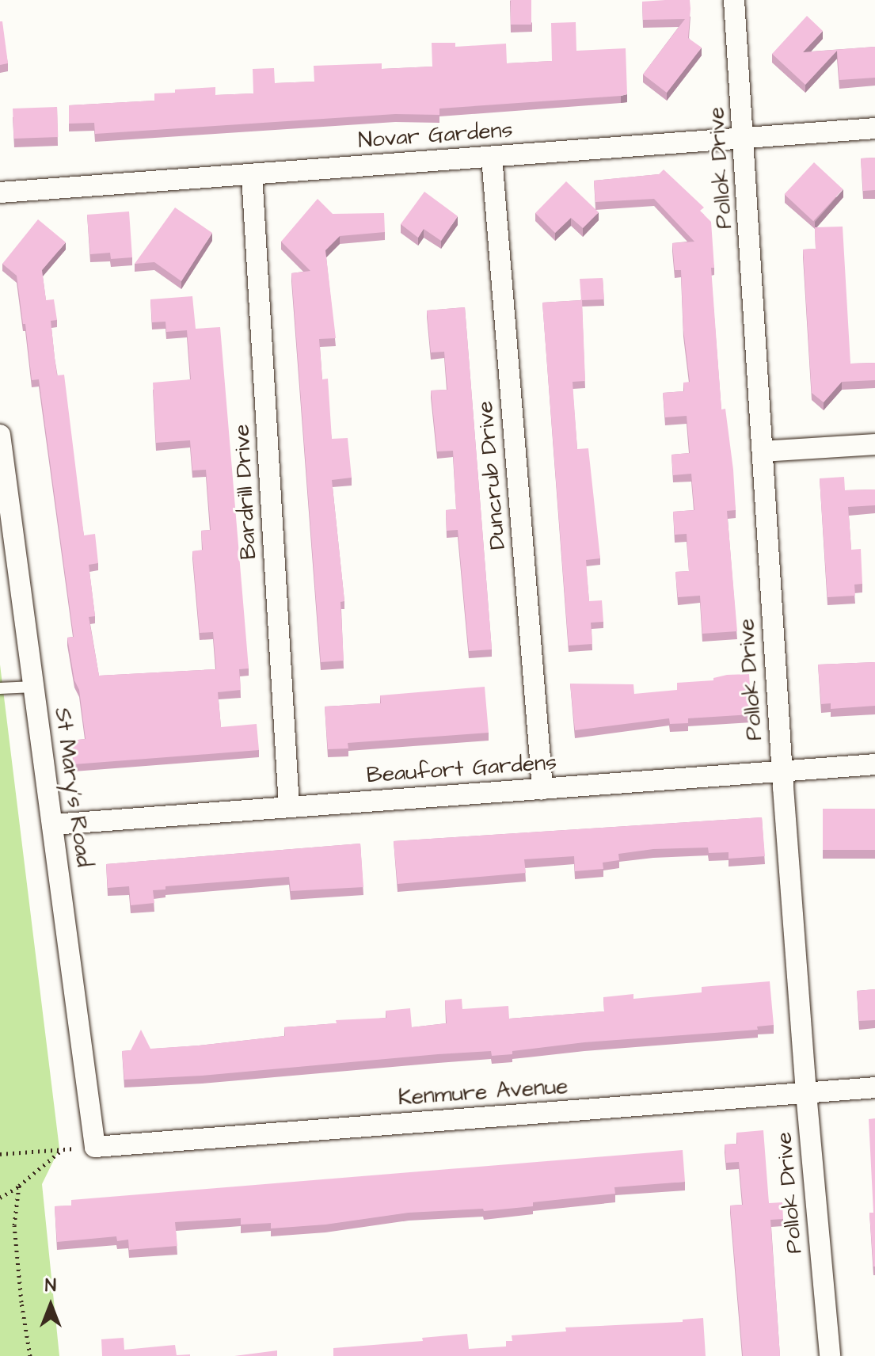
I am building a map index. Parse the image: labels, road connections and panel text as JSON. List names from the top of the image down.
{
  "streets": {
    "street": [
      "Novar Gardens",
      "Pollok Drive",
      "Duncrub Drive",
      "Bardrill Drive",
      "Beaufort Gardens",
      "St Mary's Road",
      "Kenmure Avenue"
    ]
  },
  "crossings": [
    ["Novar Gardens", "Pollok Drive"],
    ["Novar Gardens", "Duncrub Drive"],
    ["Novar Gardens", "Bardrill Drive"],
    ["Pollok Drive", "Beaufort Gardens"],
    ["Pollok Drive", "Kenmure Avenue"],
    ["Duncrub Drive", "Beaufort Gardens"],
    ["Bardrill Drive", "Beaufort Gardens"],
    ["Beaufort Gardens", "St Mary's Road"],
    ["St Mary's Road", "Kenmure Avenue"]
  ],
  "north": "top"
}
